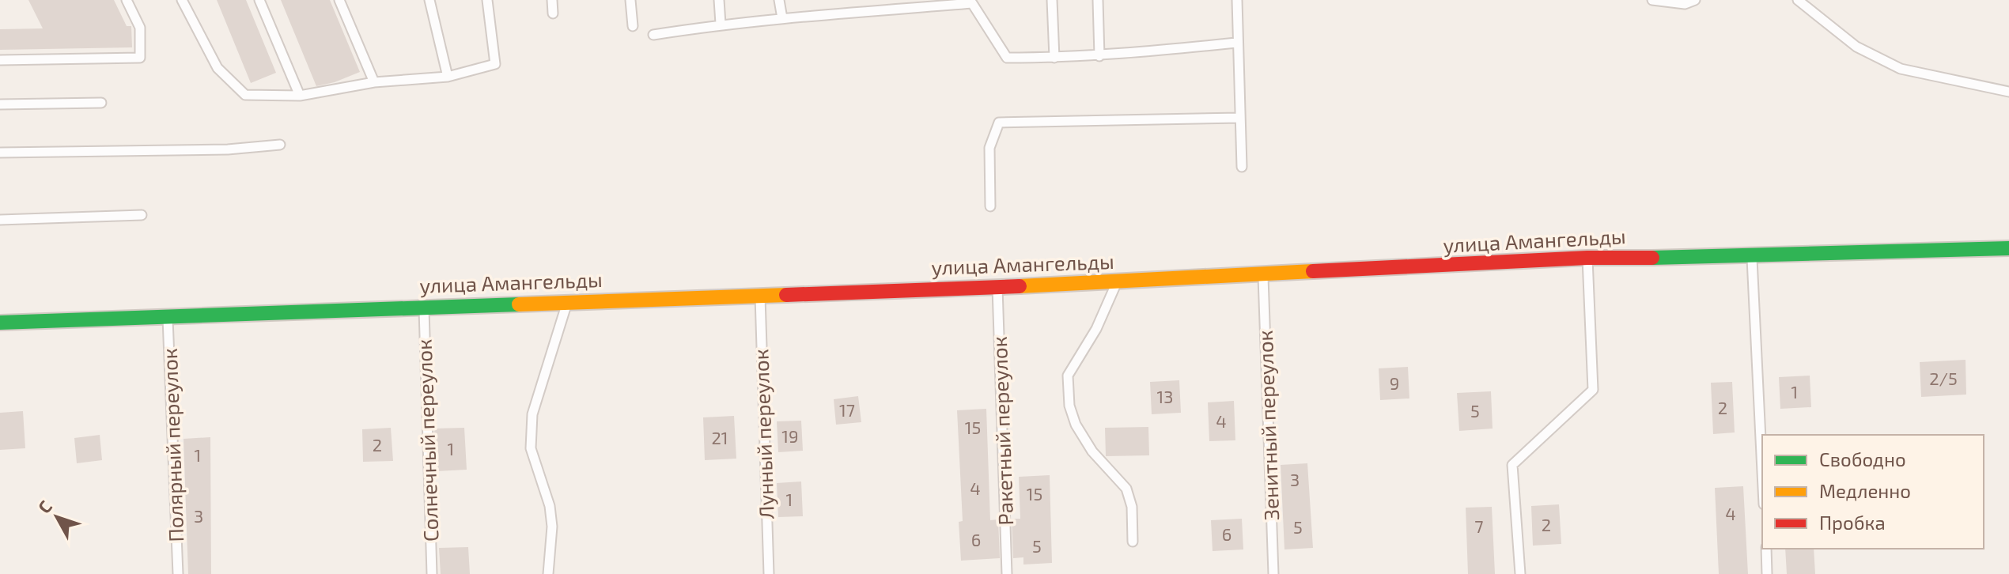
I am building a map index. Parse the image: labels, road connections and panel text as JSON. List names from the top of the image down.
{
  "streets": {
    "street": ["улица Амангельды"],
    "lane": [
      "Зенитный переулок",
      "Ракетный переулок",
      "Лунный переулок",
      "Солнечный переулок",
      "Полярный переулок"
    ]
  },
  "crossings": [
    ["улица Амангельды", "Зенитный переулок"],
    ["улица Амангельды", "Ракетный переулок"],
    ["улица Амангельды", "Лунный переулок"],
    ["улица Амангельды", "Солнечный переулок"],
    ["улица Амангельды", "Полярный переулок"]
  ],
  "house_numbers": [
    "2/5",
    "9",
    "1",
    "13",
    "2",
    "17",
    "5",
    "4",
    "15",
    "19",
    "21",
    "2",
    "1",
    "1",
    "3",
    "4",
    "15",
    "1",
    "4",
    "3",
    "2",
    "7",
    "5",
    "6",
    "6",
    "5"
  ],
  "legend": ["Свободно", "Медленно", "Пробка"],
  "north": "top left"
}
